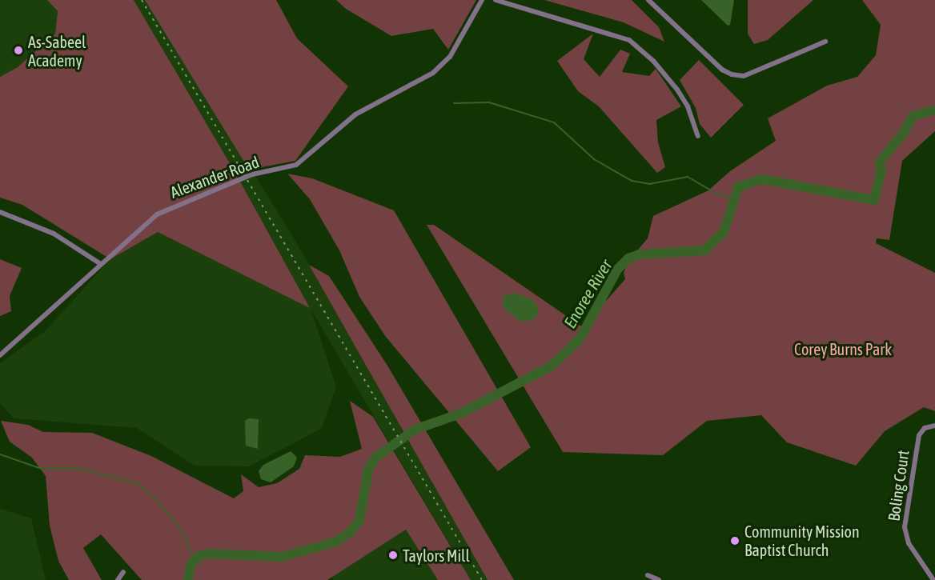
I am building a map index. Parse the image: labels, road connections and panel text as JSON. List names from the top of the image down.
{
  "streets": {
    "street": ["Alexander Road", "Boling Court"]
  },
  "water": ["Enoree River"],
  "parks": ["Corey Burns Park"],
  "places": ["As-Sabeel Academy", "Community Mission Baptist Church", "Taylors Mill"]
}
